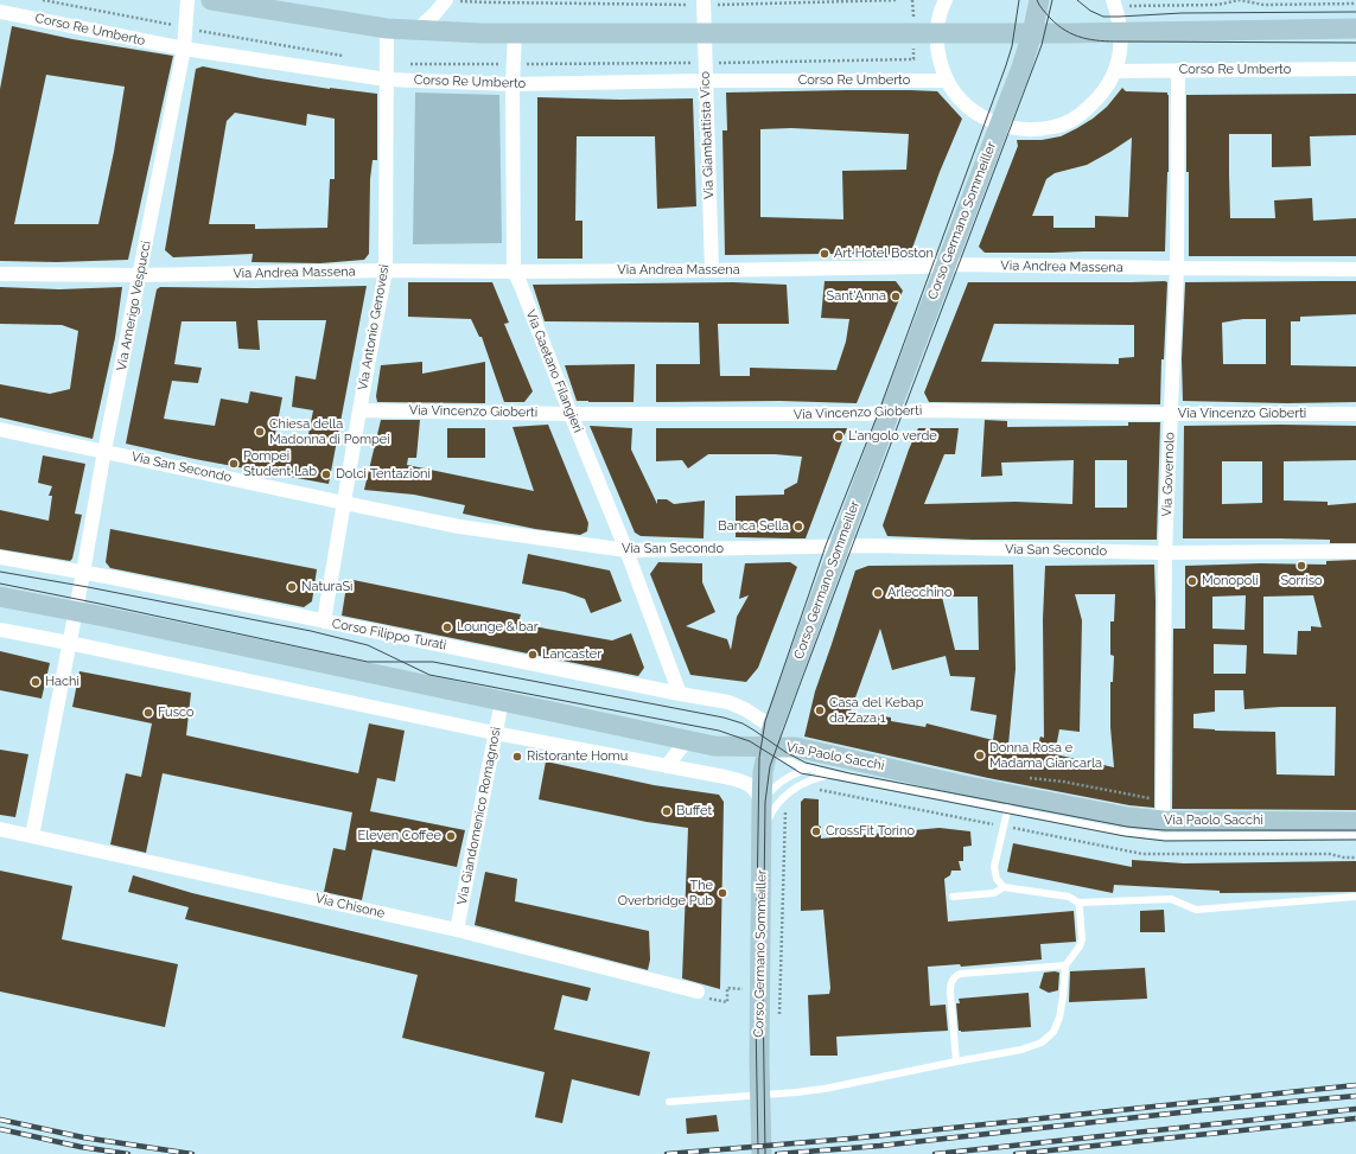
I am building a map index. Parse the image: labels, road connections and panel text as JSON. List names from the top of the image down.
{
  "streets": {
    "main road": ["Corso Germano Sommeiller", "Via Paolo Sacchi"],
    "street": [
      "Corso Re Umberto",
      "Via Giambattista Vico",
      "Via Andrea Massena",
      "Via Amerigo Vespucci",
      "Via Antonio Genovesi",
      "Via Gaetano Filangieri",
      "Via Vincenzo Gioberti",
      "Via San Secondo",
      "Via Governolo",
      "Corso Filippo Turati",
      "Via Giandomenico Romagnosi",
      "Via Chisone"
    ]
  },
  "crossings": [
    ["Corso Re Umberto", "Via Giambattista Vico"],
    ["Corso Re Umberto", "Via Amerigo Vespucci"],
    ["Corso Re Umberto", "Via Antonio Genovesi"],
    ["Corso Re Umberto", "Via Gaetano Filangieri"],
    ["Corso Re Umberto", "Via Governolo"],
    ["Via Giambattista Vico", "Via Andrea Massena"],
    ["Corso Germano Sommeiller", "Via Andrea Massena"],
    ["Corso Germano Sommeiller", "Via Vincenzo Gioberti"],
    ["Corso Germano Sommeiller", "Via San Secondo"],
    ["Corso Germano Sommeiller", "Corso Filippo Turati"],
    ["Corso Germano Sommeiller", "Via Paolo Sacchi"],
    ["Via Andrea Massena", "Via Amerigo Vespucci"],
    ["Via Andrea Massena", "Via Antonio Genovesi"],
    ["Via Andrea Massena", "Via Gaetano Filangieri"],
    ["Via Andrea Massena", "Via Governolo"],
    ["Via Amerigo Vespucci", "Via San Secondo"],
    ["Via Amerigo Vespucci", "Corso Filippo Turati"],
    ["Via Antonio Genovesi", "Via Vincenzo Gioberti"],
    ["Via Antonio Genovesi", "Via San Secondo"],
    ["Via Antonio Genovesi", "Corso Filippo Turati"],
    ["Via Gaetano Filangieri", "Via Vincenzo Gioberti"],
    ["Via Gaetano Filangieri", "Via San Secondo"],
    ["Via Gaetano Filangieri", "Corso Filippo Turati"],
    ["Via Vincenzo Gioberti", "Via Governolo"],
    ["Via San Secondo", "Via Governolo"],
    ["Via Governolo", "Via Paolo Sacchi"],
    ["Via Giandomenico Romagnosi", "Via Chisone"]
  ],
  "places": [
    "Art Hotel Boston",
    "Sant'Anna",
    "Chiesa della Madonna di Pompei",
    "L'angolo verde",
    "Pompei Student Lab",
    "Dolci Tentazioni",
    "Banca Sella",
    "Sorriso",
    "Monopoli",
    "NaturaSì",
    "Arlecchino",
    "Lounge & bar",
    "Lancaster",
    "Hachi",
    "Casa del Kebap da Zaza 1",
    "Fusco",
    "Donna Rosa e Madama Giancarla",
    "Ristorante Homu",
    "Buffet",
    "CrossFit Torino",
    "Eleven Coffee",
    "The Overbridge Pub"
  ]
}
